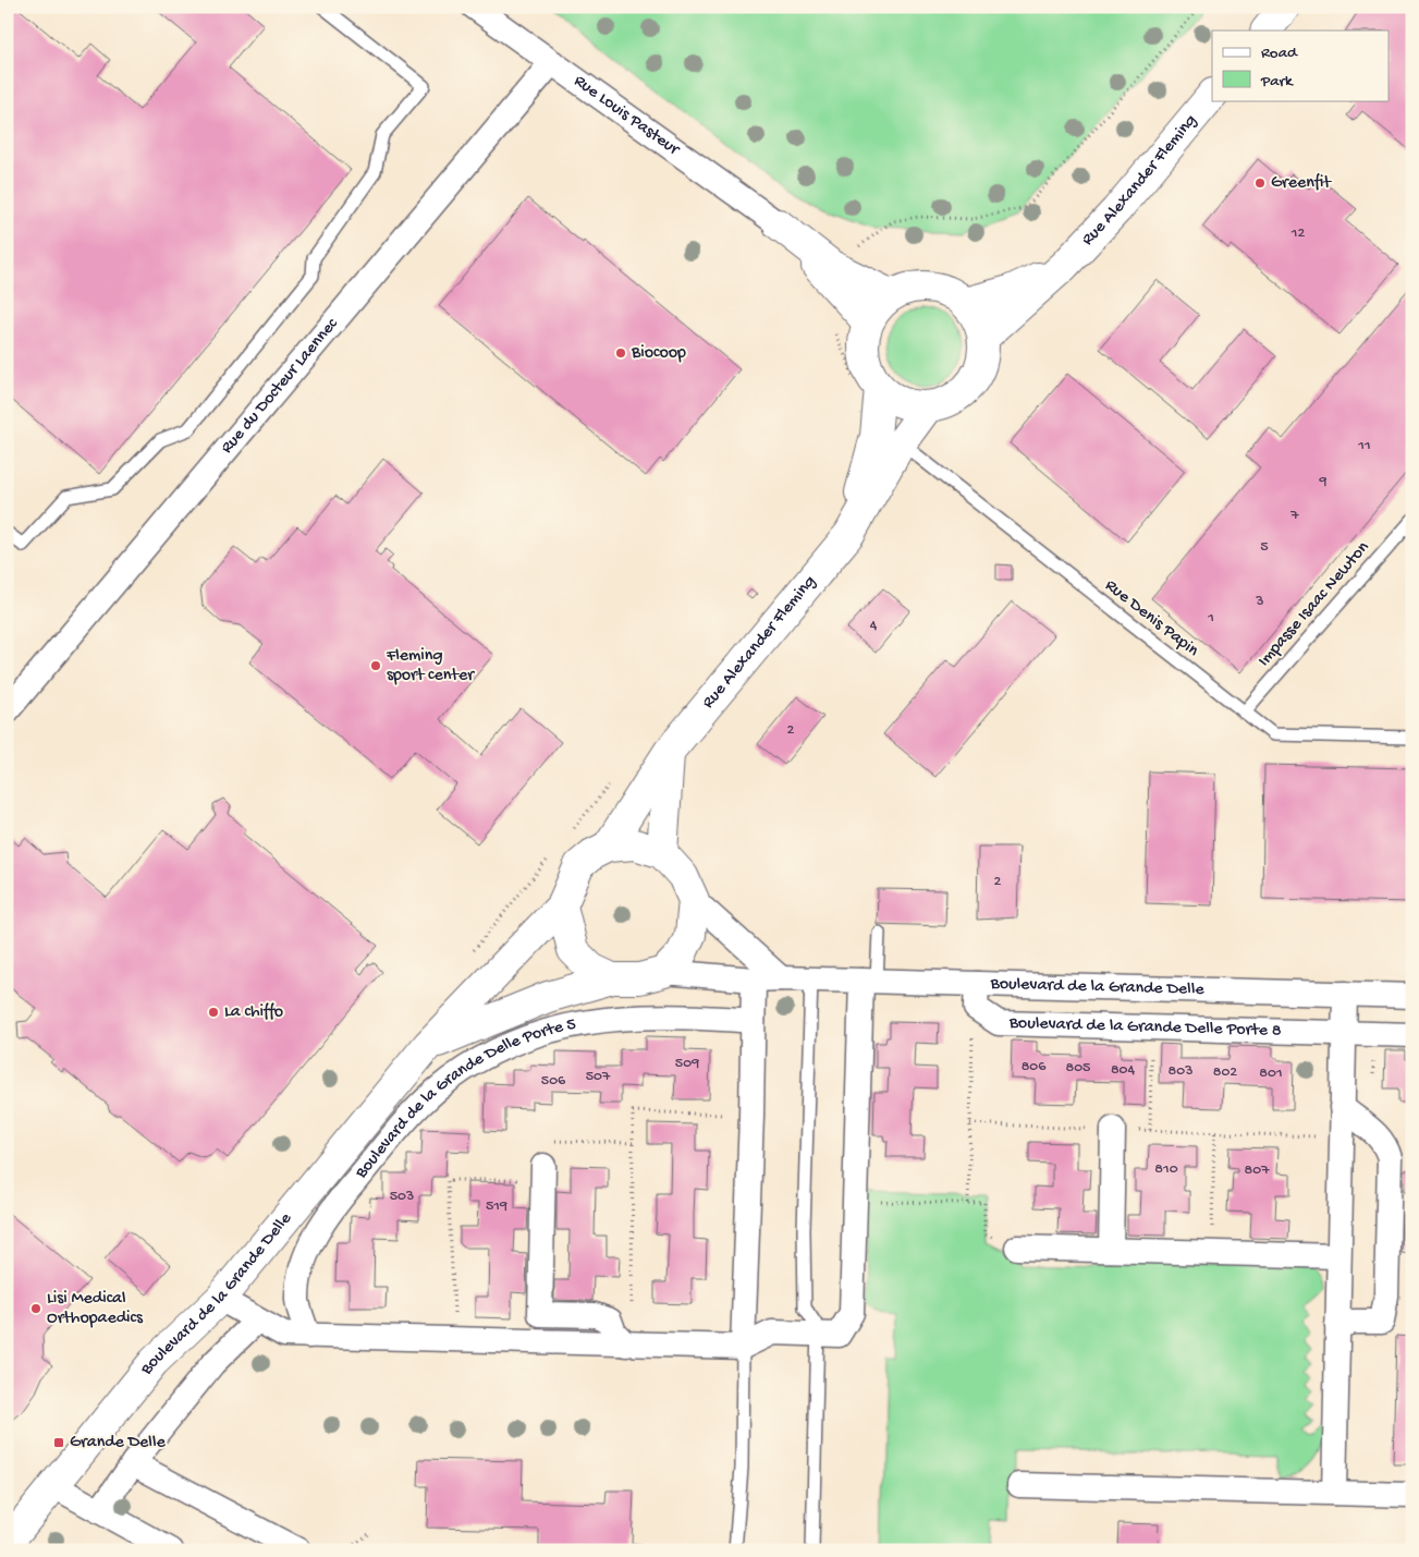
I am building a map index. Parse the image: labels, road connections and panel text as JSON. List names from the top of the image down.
{
  "streets": {
    "street": [
      "Rue Louis Pasteur",
      "Rue Alexander Fleming",
      "Rue du Docteur Laennec",
      "Boulevard de la Grande Delle",
      "Boulevard de la Grande Delle Porte 8",
      "Boulevard de la Grande Delle Porte 5"
    ],
    "lane": ["Impasse Isaac Newton", "Rue Denis Papin"]
  },
  "crossings": [
    ["Rue Louis Pasteur", "Rue du Docteur Laennec"],
    ["Rue Alexander Fleming", "Rue Denis Papin"],
    ["Rue Alexander Fleming", "Boulevard de la Grande Delle"],
    ["Impasse Isaac Newton", "Rue Denis Papin"]
  ],
  "places": {
    "other": [
      "Greenfit",
      "Biocoop",
      "Fleming sport center",
      "La chiffo",
      "Lisi Medical Orthopaedics"
    ],
    "transit": ["Grande Delle"]
  },
  "house_numbers": [
    "12",
    "11",
    "9",
    "7",
    "5",
    "3",
    "1",
    "4",
    "2",
    "2",
    "509",
    "806",
    "805",
    "804",
    "803",
    "802",
    "801",
    "507",
    "506",
    "810",
    "807",
    "503",
    "519"
  ],
  "legend": ["Road", "Park"]
}
